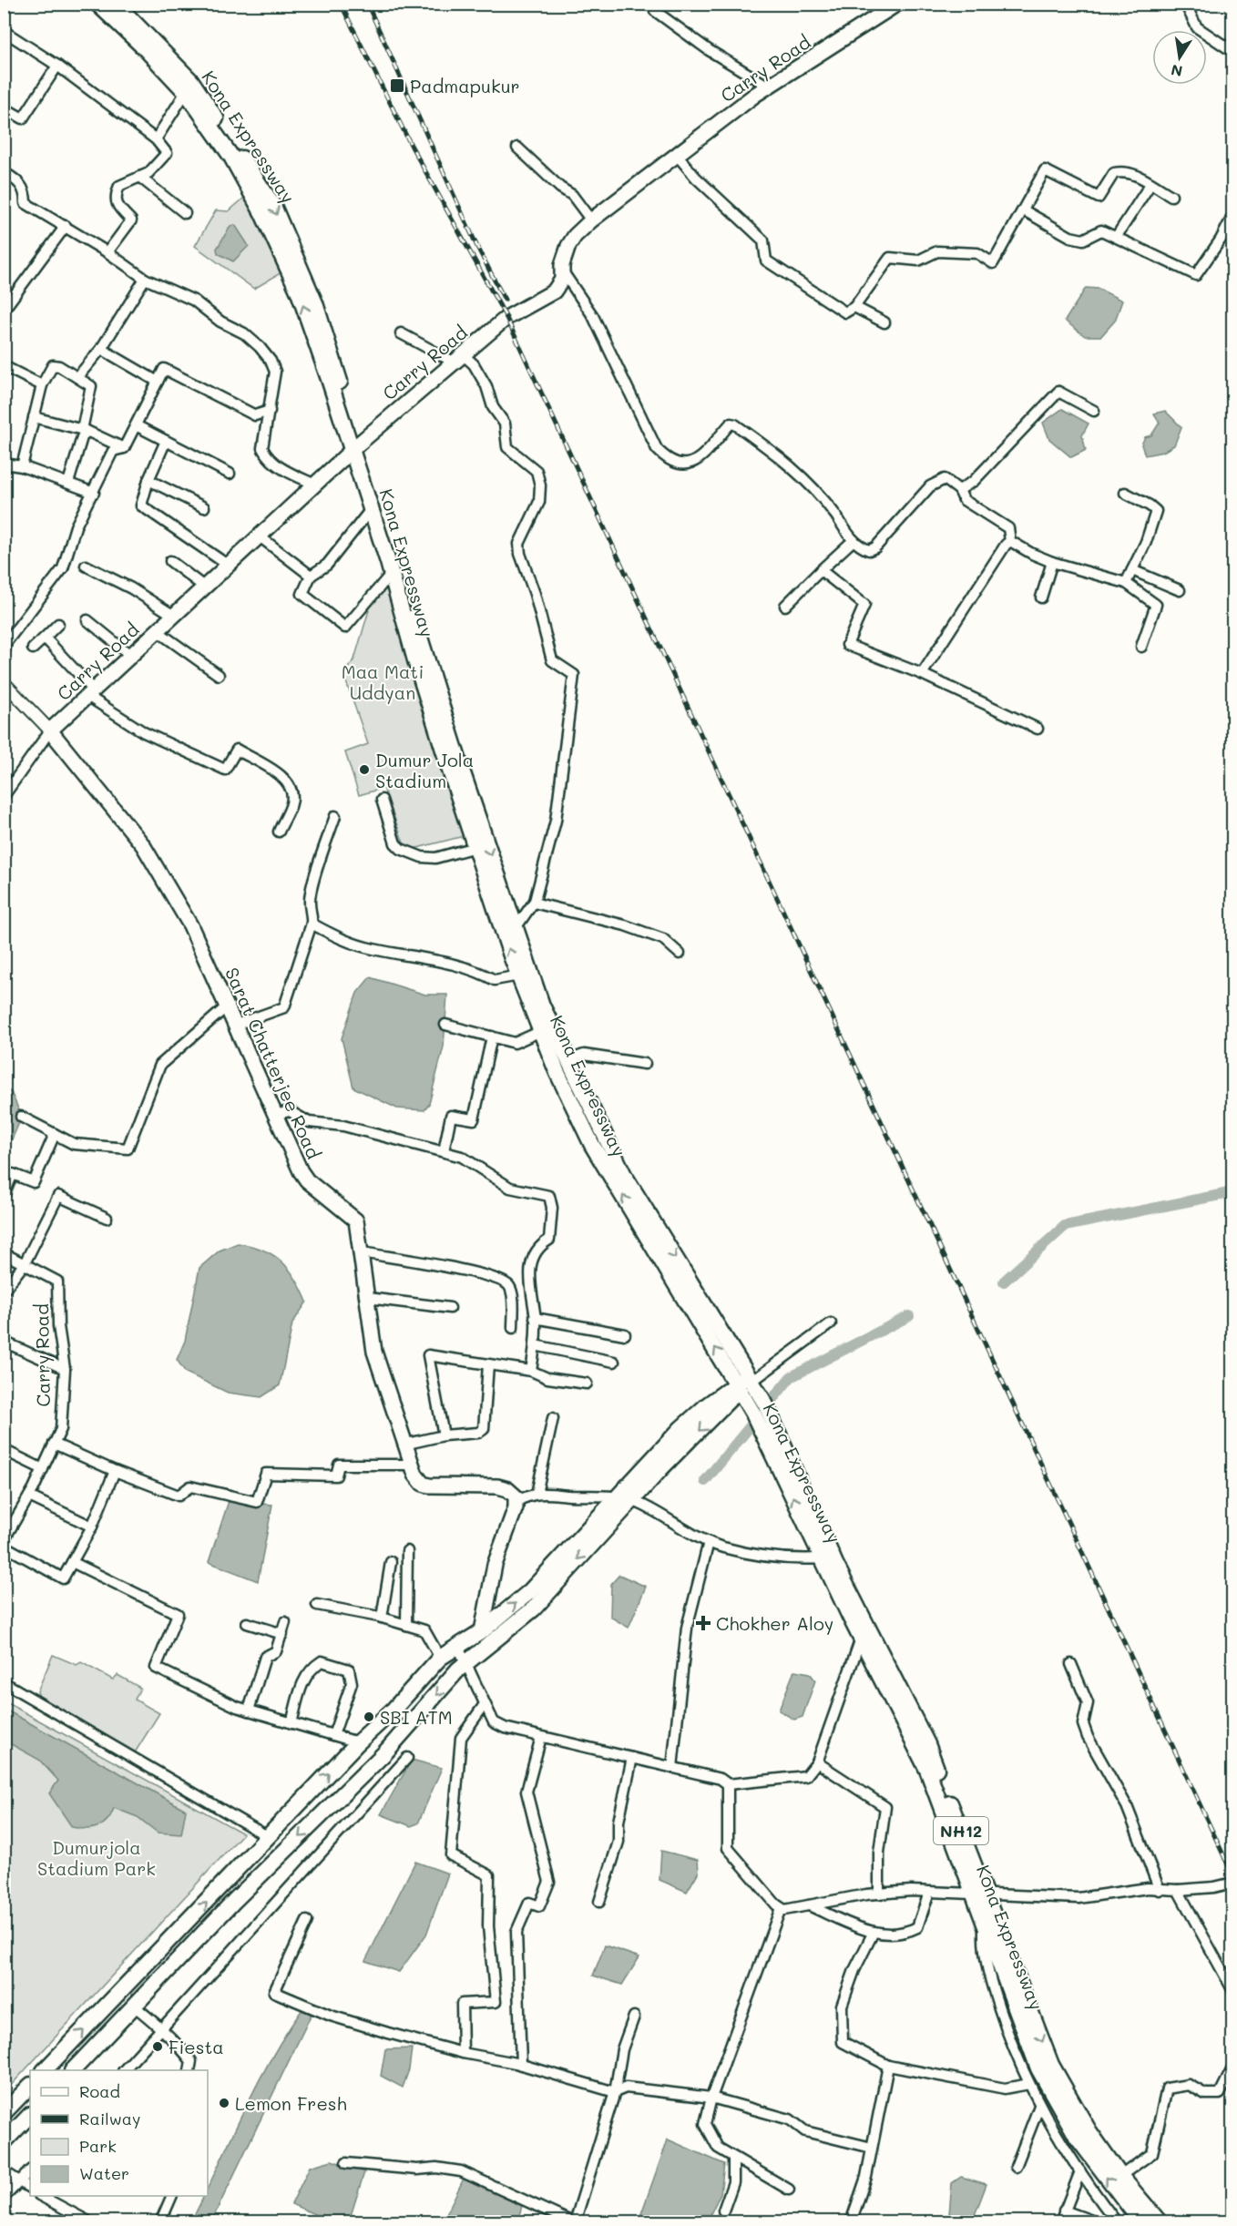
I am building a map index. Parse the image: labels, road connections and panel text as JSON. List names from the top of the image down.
{
  "streets": {
    "main road": [
      "Carry Road",
      "Kona Expressway",
      "Sarat Chatterjee Road",
      "NH12"
    ]
  },
  "crossings": [
    ["Carry Road", "Kona Expressway"],
    ["Carry Road", "Sarat Chatterjee Road"]
  ],
  "parks": ["Maa Mati Uddyan", "Dumurjola Stadium Park"],
  "places": {
    "transit": ["Padmapukur"],
    "other": [
      "Dumur Jola Stadium",
      "SBI ATM",
      "Fiesta",
      "Lemon Fresh"
    ],
    "health": ["Chokher Aloy"]
  },
  "legend": [
    "Road",
    "Railway",
    "Park",
    "Water"
  ],
  "north": "bottom"
}
